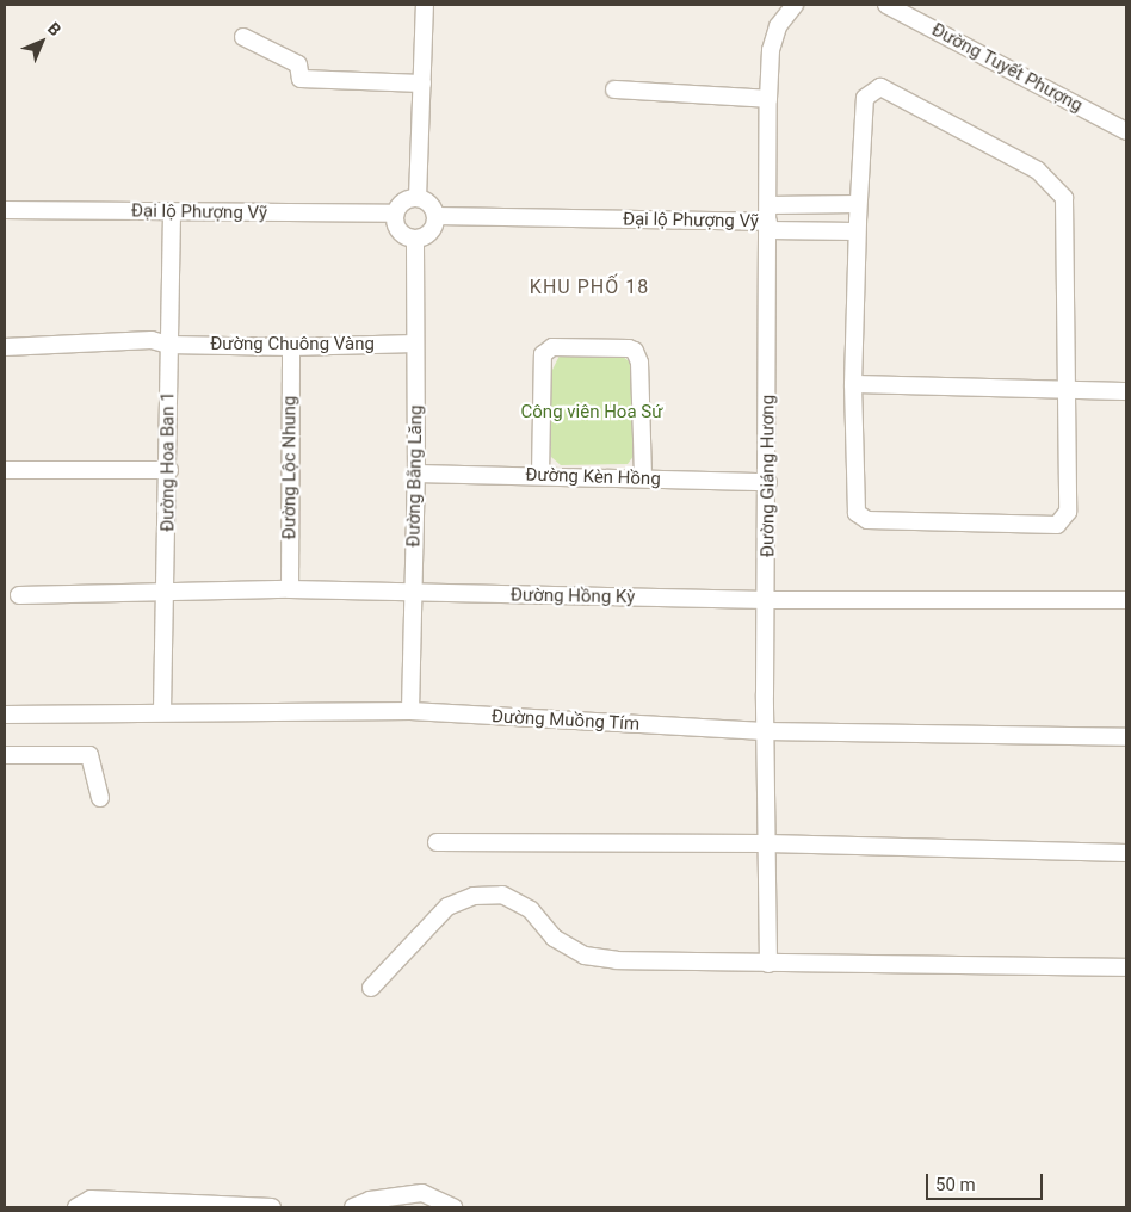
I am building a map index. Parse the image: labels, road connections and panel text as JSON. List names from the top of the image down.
{
  "streets": {
    "street": [
      "Đường Tuyết Phượng",
      "Đại lộ Phượng Vỹ",
      "Đường Chuông Vàng",
      "Đường Hoa Ban 1",
      "Đường Lộc Nhung",
      "Đường Bằng Lăng",
      "Đường Giáng Hương",
      "Đường Kèn Hồng",
      "Đường Hồng Kỳ",
      "Đường Muồng Tím"
    ]
  },
  "crossings": [
    ["Đại lộ Phượng Vỹ", "Đường Hoa Ban 1"],
    ["Đại lộ Phượng Vỹ", "Đường Bằng Lăng"],
    ["Đại lộ Phượng Vỹ", "Đường Giáng Hương"],
    ["Đường Chuông Vàng", "Đường Hoa Ban 1"],
    ["Đường Chuông Vàng", "Đường Lộc Nhung"],
    ["Đường Chuông Vàng", "Đường Bằng Lăng"],
    ["Đường Hoa Ban 1", "Đường Hồng Kỳ"],
    ["Đường Hoa Ban 1", "Đường Muồng Tím"],
    ["Đường Lộc Nhung", "Đường Hồng Kỳ"],
    ["Đường Bằng Lăng", "Đường Kèn Hồng"],
    ["Đường Bằng Lăng", "Đường Hồng Kỳ"],
    ["Đường Bằng Lăng", "Đường Muồng Tím"],
    ["Đường Giáng Hương", "Đường Kèn Hồng"],
    ["Đường Giáng Hương", "Đường Hồng Kỳ"],
    ["Đường Giáng Hương", "Đường Muồng Tím"]
  ],
  "districts": ["KHU PHỐ 18"],
  "parks": ["Công viên Hoa Sứ"],
  "scale_bar": "50 m",
  "north": "top right"
}
